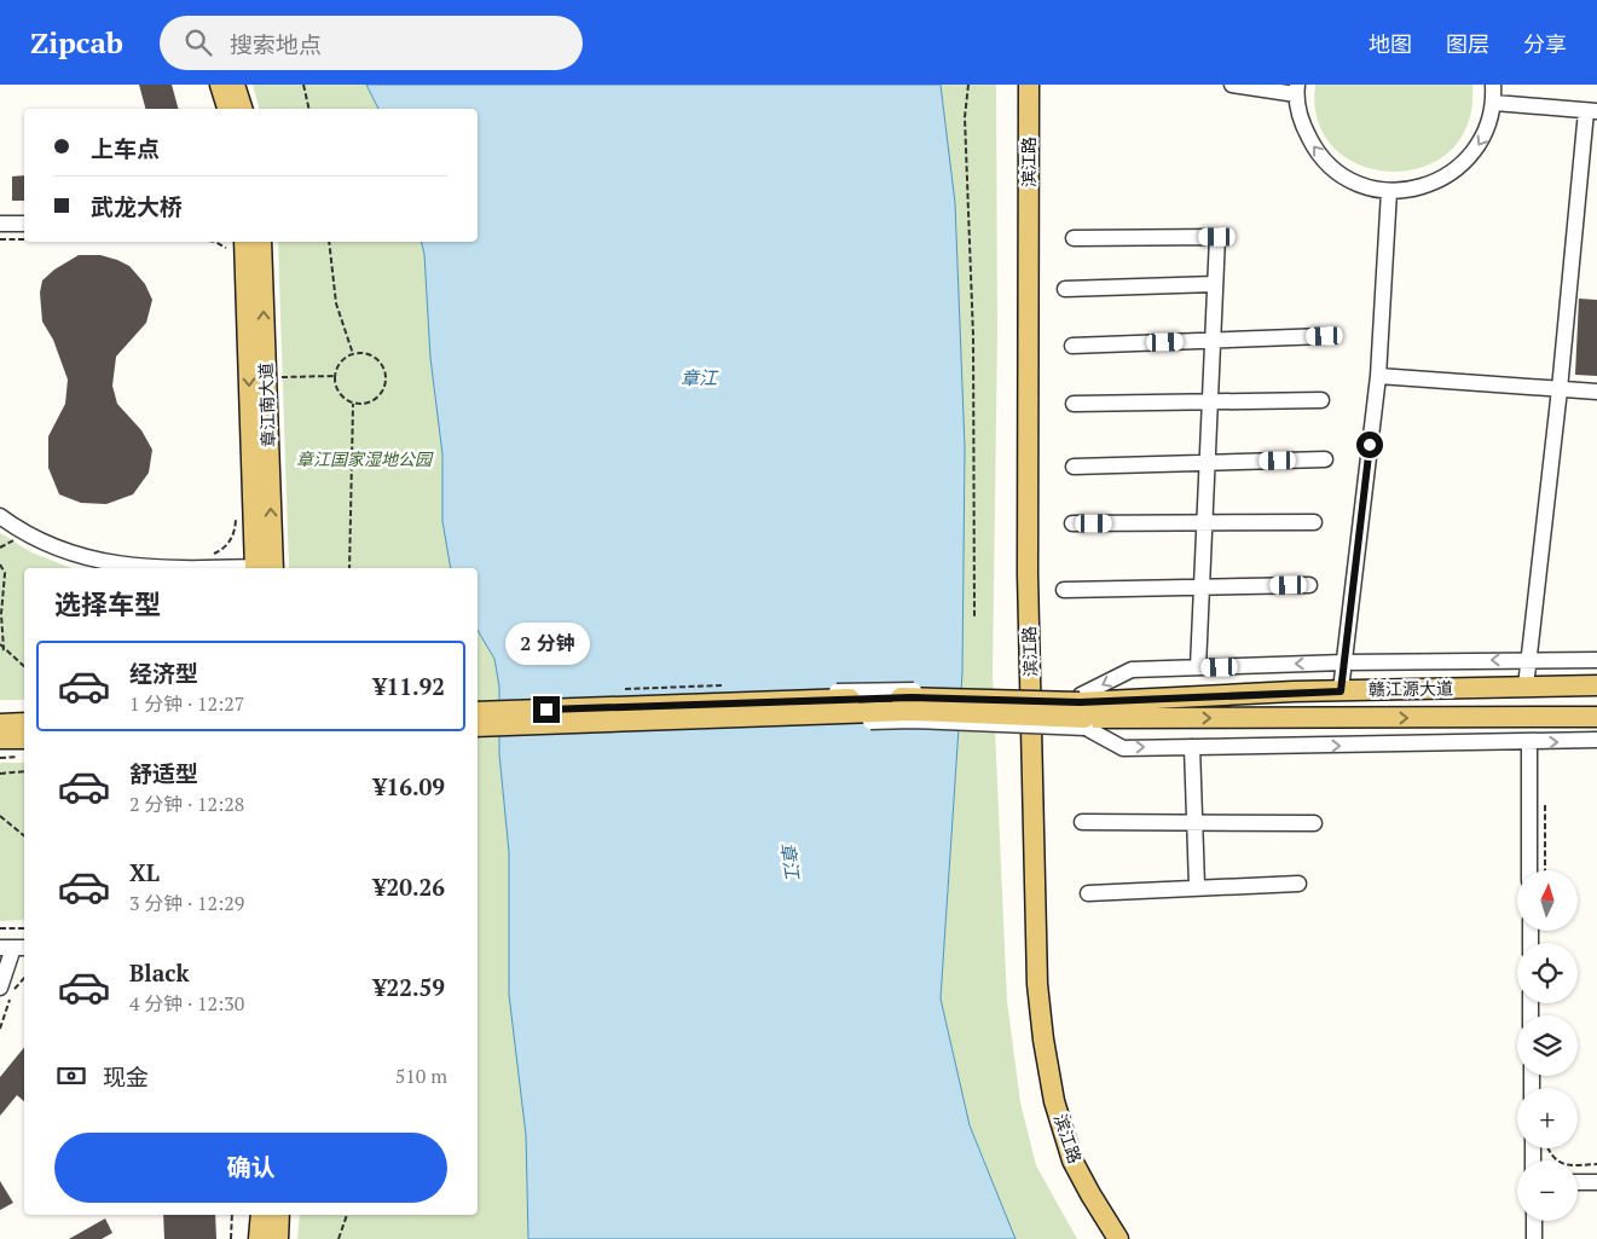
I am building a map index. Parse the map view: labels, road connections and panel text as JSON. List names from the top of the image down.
{
  "streets": {
    "main road": ["滨江路", "章江南大道", "赣江源大道"]
  },
  "water": ["章江"],
  "parks": ["章江国家湿地公园"],
  "north": "top",
  "page": {
    "header": "Zipcab",
    "search": "搜索地点",
    "nav": ["地图", "图层", "分享"],
    "banner": ["上车点", "武龙大桥"],
    "heading": "选择车型",
    "bubble": "2 分钟",
    "list": [
      {
        "name": "经济型",
        "note": "1 分钟 · 12:27",
        "value": "¥11.92"
      },
      {
        "name": "舒适型",
        "note": "2 分钟 · 12:28",
        "value": "¥16.09"
      },
      {
        "name": "XL",
        "note": "3 分钟 · 12:29",
        "value": "¥20.26"
      },
      {
        "name": "Black",
        "note": "4 分钟 · 12:30",
        "value": "¥22.59"
      }
    ],
    "map_buttons": ["+", "−"],
    "pay": ["现金", "510 m"],
    "buttons": "确认"
  }
}
